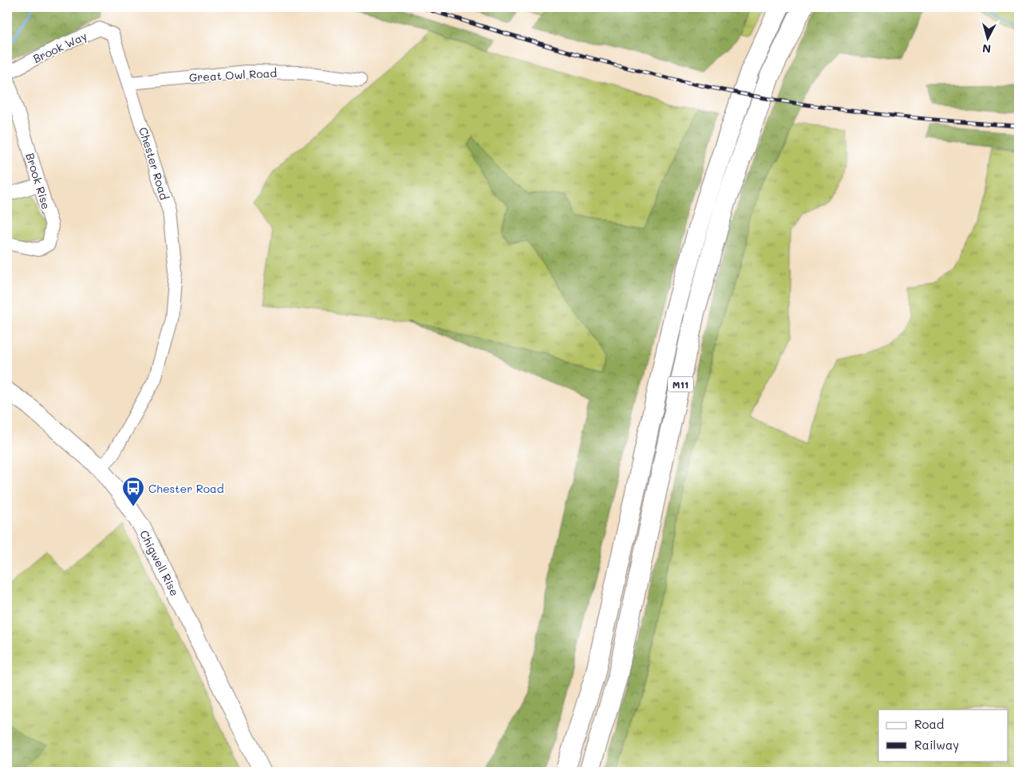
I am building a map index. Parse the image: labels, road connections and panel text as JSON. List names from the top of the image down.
{
  "streets": {
    "highway": ["M11"],
    "main road": ["Chigwell Rise"],
    "street": [
      "Brook Way",
      "Great Owl Road",
      "Chester Road",
      "Brook Rise"
    ]
  },
  "crossings": [
    ["Brook Way", "Chester Road"],
    ["Great Owl Road", "Chester Road"],
    ["Chester Road", "Chigwell Rise"]
  ],
  "places": {
    "bus stop": ["Chester Road"]
  },
  "legend": ["Road", "Railway"],
  "north": "bottom"
}
